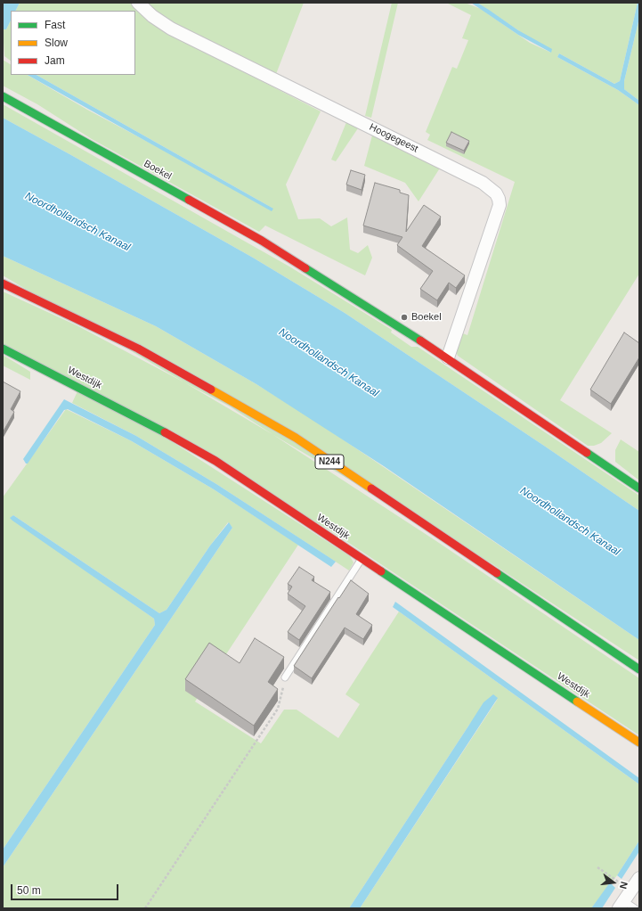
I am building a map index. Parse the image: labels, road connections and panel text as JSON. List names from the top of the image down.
{
  "streets": {
    "street": [
      "Hoogegeest",
      "Boekel",
      "Westdijk",
      "N244"
    ]
  },
  "crossings": [
    ["Hoogegeest", "Boekel"]
  ],
  "water": ["Noordhollandsch Kanaal"],
  "places": ["Boekel"],
  "legend": ["Fast", "Slow", "Jam"],
  "scale_bar": "50 m",
  "north": "right"
}
